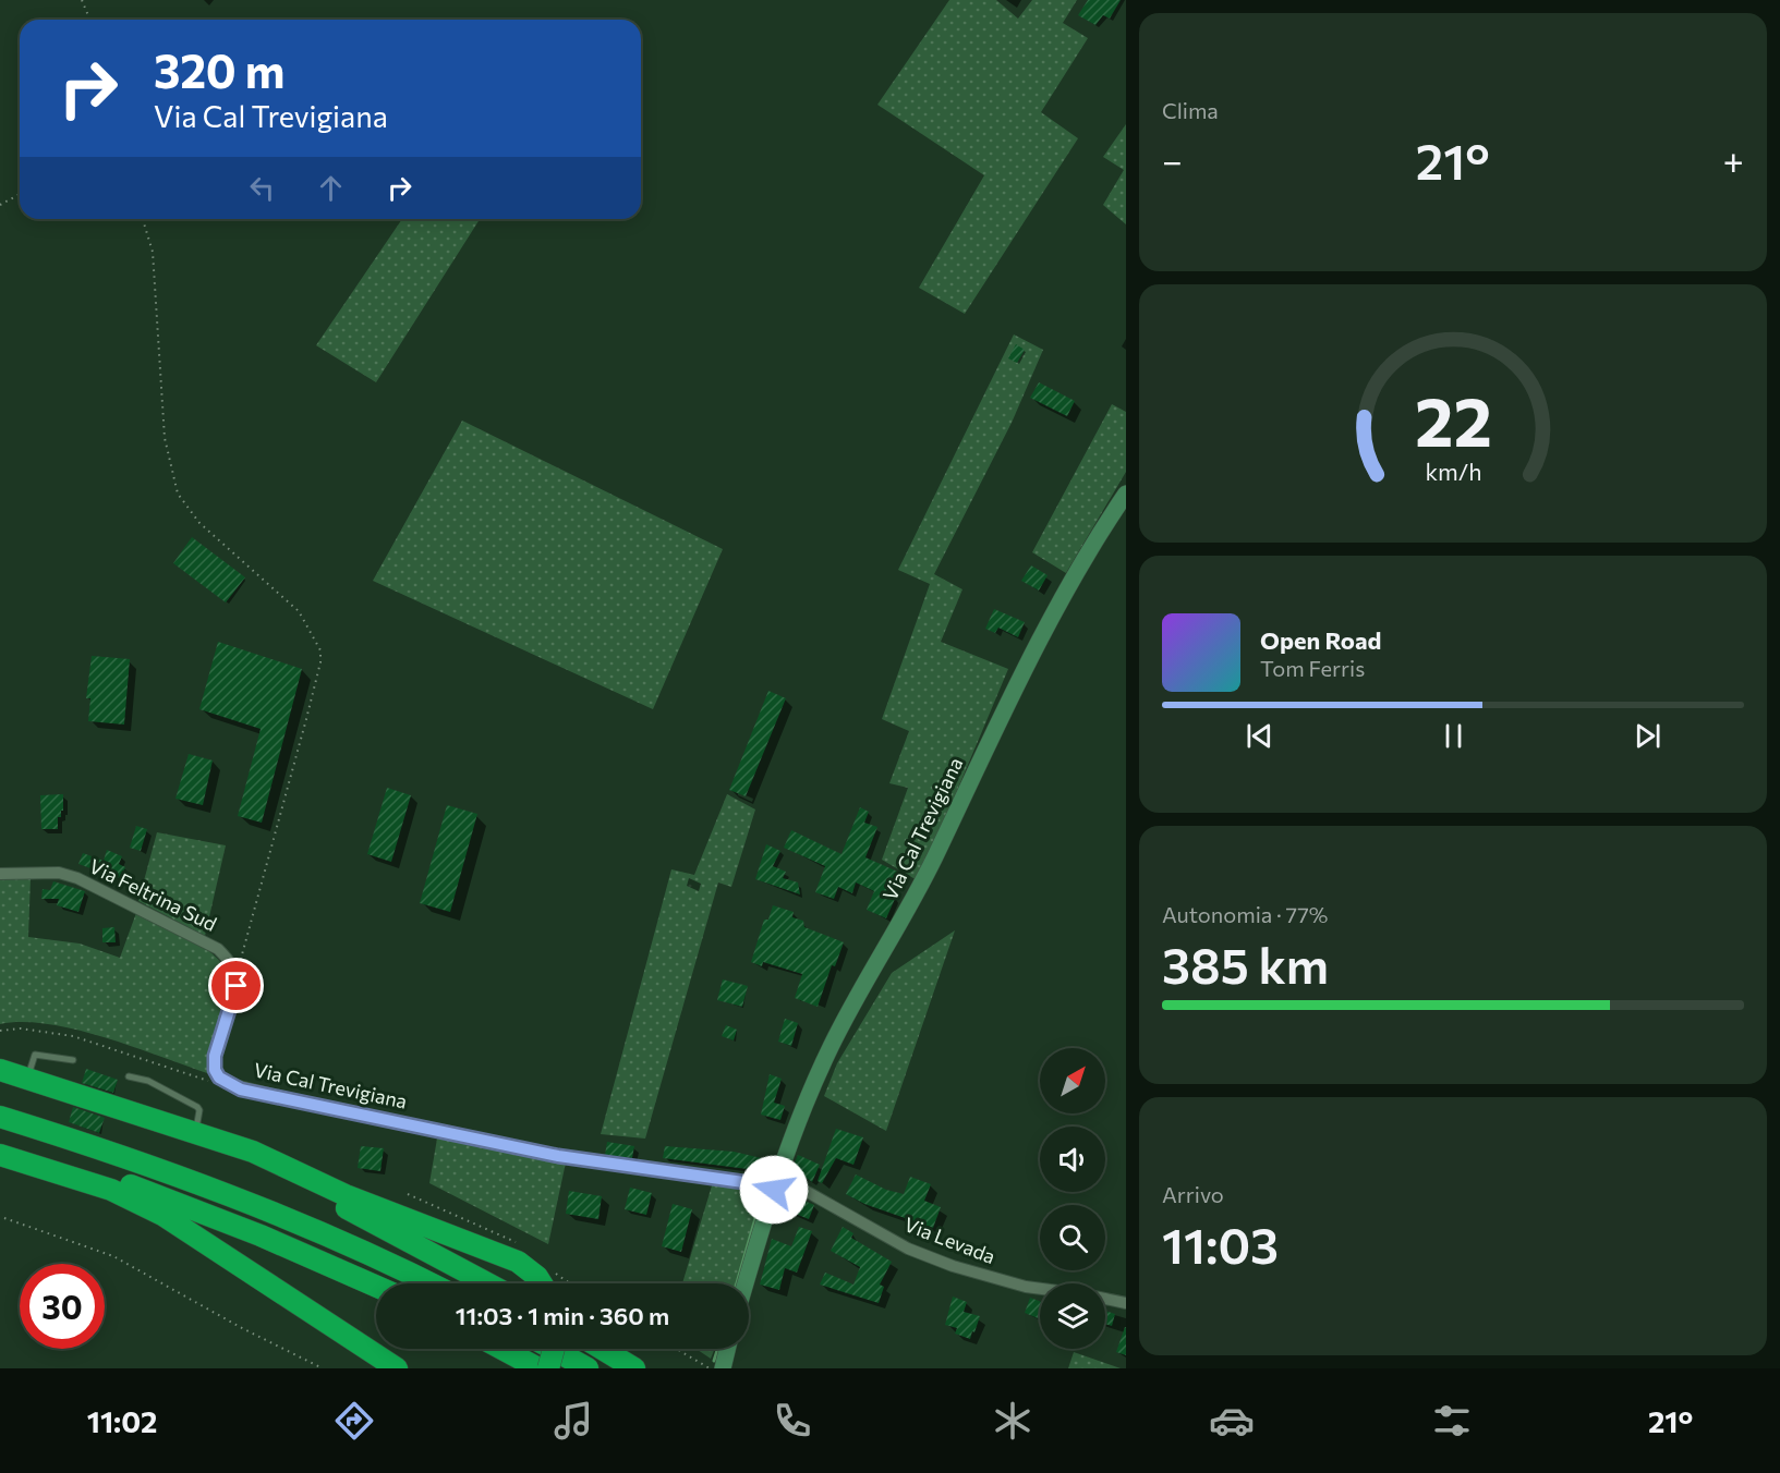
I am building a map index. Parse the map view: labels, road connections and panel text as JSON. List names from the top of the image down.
{
  "streets": {
    "street": ["Via Cal Trevigiana", "Via Feltrina Sud", "Via Levada"]
  },
  "crossings": [
    ["Via Cal Trevigiana", "Via Levada"]
  ],
  "north": "top right",
  "page": {
    "tile": [
      "Clima",
      ["Autonomia · 77%", "385 km"],
      ["Arrivo", "11:03"]
    ],
    "turn": ["320 m", "Via Cal Trevigiana"],
    "heat": ["−", "21°", "+"],
    "song": ["Open Road", "Tom Ferris"],
    "limit": "30",
    "trip": "11:03 · 1 min · 360 m",
    "tabs": ["11:02", "21°"],
    "gauge": ["22", "km/h"]
  }
}
